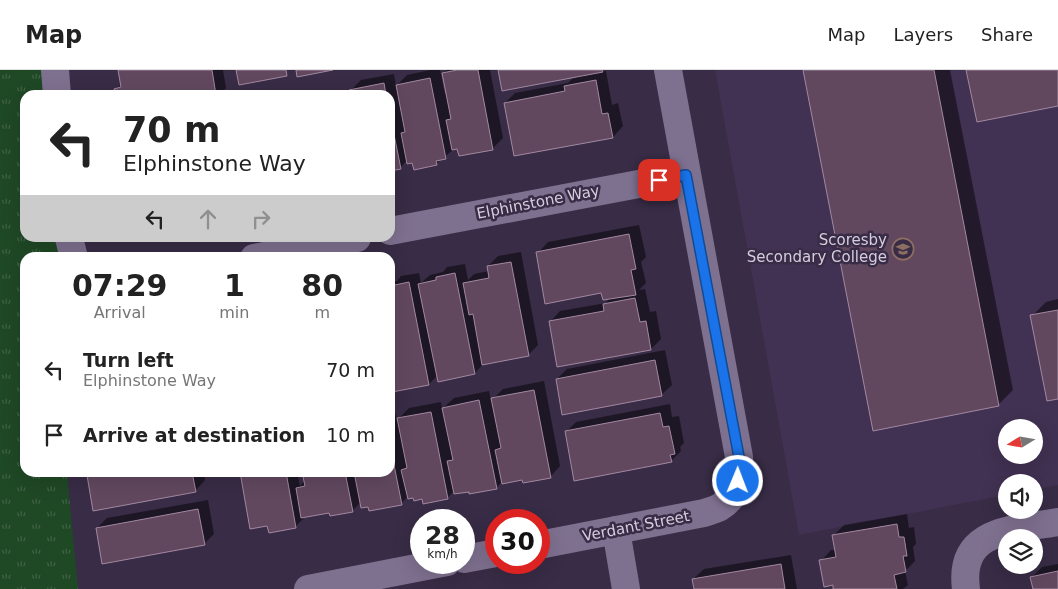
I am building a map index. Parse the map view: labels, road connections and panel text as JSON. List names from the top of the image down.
{
  "streets": {
    "street": ["Elphinstone Way", "Verdant Street"]
  },
  "crossings": [
    ["Elphinstone Way", "Verdant Street"]
  ],
  "places": {
    "school or university": ["Scoresby Secondary College"]
  },
  "north": "left",
  "page": {
    "header": "Map",
    "nav": ["Map", "Layers", "Share"],
    "turn": ["70 m", "Elphinstone Way"],
    "eta": [
      "07:29",
      "Arrival",
      "1",
      "min",
      "80",
      "m"
    ],
    "list": [
      {
        "name": "Turn left",
        "note": "Elphinstone Way",
        "value": "70 m"
      },
      {
        "name": "Arrive at destination",
        "value": "10 m"
      }
    ],
    "speed": "28 km/h",
    "limit": "30"
  }
}
